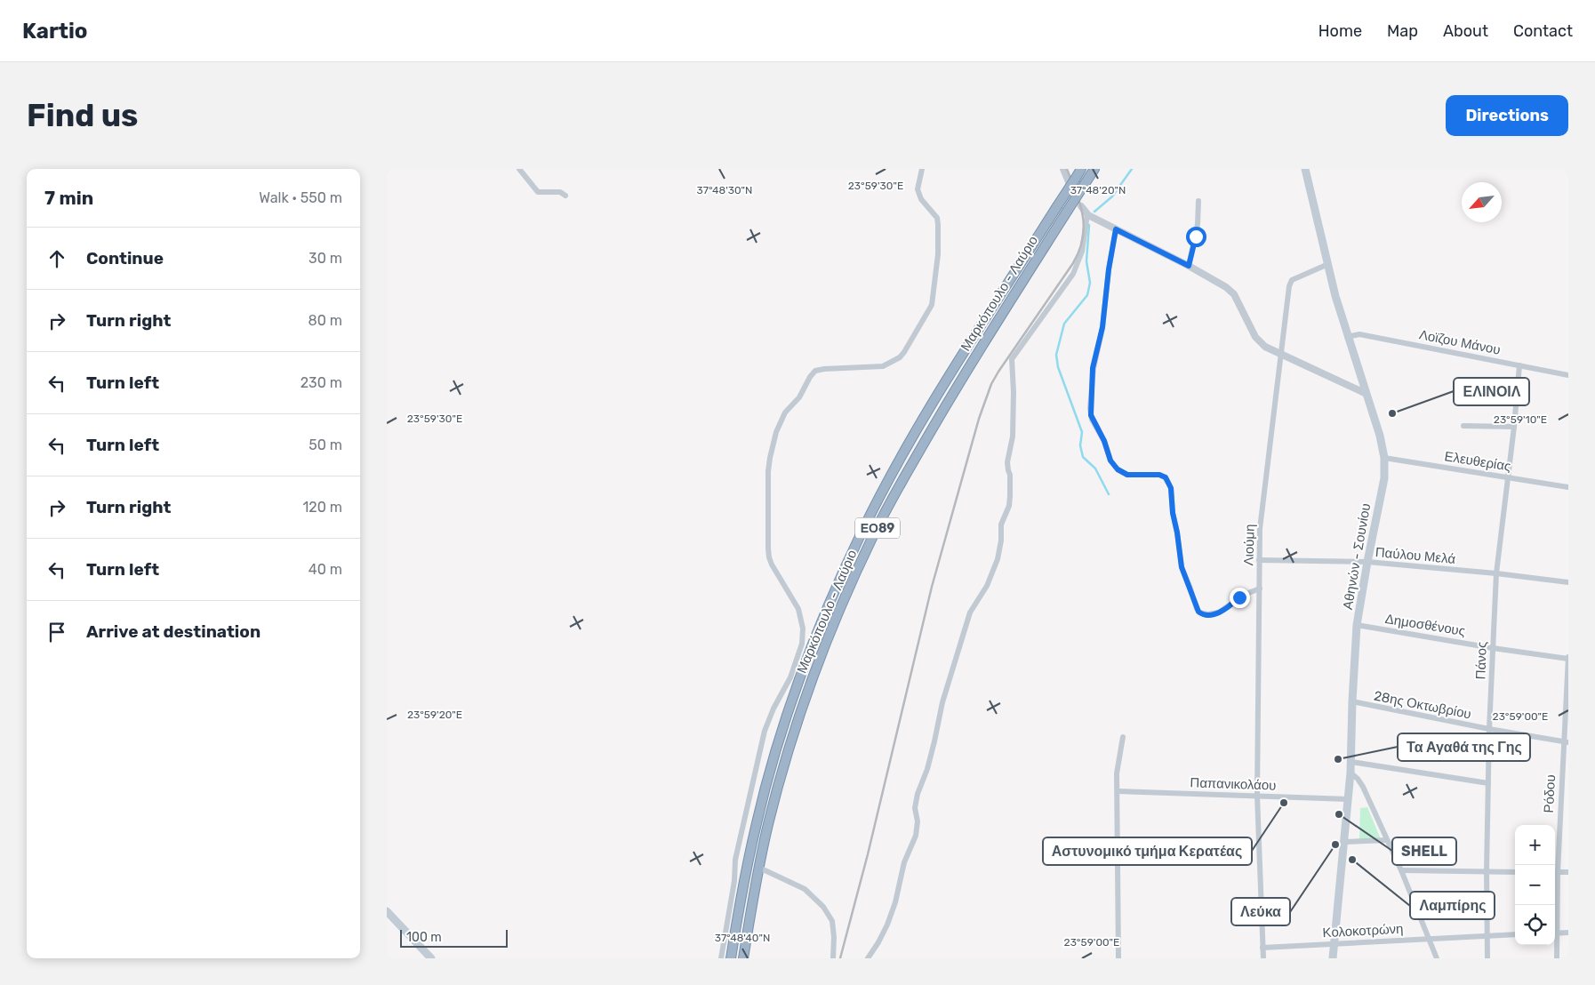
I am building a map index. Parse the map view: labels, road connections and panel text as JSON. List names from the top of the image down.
{
  "streets": {
    "highway": ["Μαρκόπουλο - Λαύριο", "ΕΟ89"],
    "main road": ["Αθηνών - Σουνίου"],
    "street": [
      "Λοϊζου Μάνου",
      "Ελευθερίας",
      "Λιούμη",
      "Παύλου Μελά",
      "Δημοσθένους",
      "Πάνος",
      "28ης Οκτωβρίου",
      "Παπανικολάου",
      "Ρόδου",
      "Κολοκοτρώνη"
    ]
  },
  "crossings": [
    ["Λοϊζου Μάνου", "Αθηνών - Σουνίου"],
    ["Λοϊζου Μάνου", "Πάνος"],
    ["Ελευθερίας", "Αθηνών - Σουνίου"],
    ["Ελευθερίας", "Πάνος"],
    ["Λιούμη", "Παύλου Μελά"],
    ["Λιούμη", "Αθηνών - Σουνίου"],
    ["Λιούμη", "Παπανικολάου"],
    ["Λιούμη", "Κολοκοτρώνη"],
    ["Παύλου Μελά", "Αθηνών - Σουνίου"],
    ["Παύλου Μελά", "Πάνος"],
    ["Αθηνών - Σουνίου", "Δημοσθένους"],
    ["Αθηνών - Σουνίου", "28ης Οκτωβρίου"],
    ["Αθηνών - Σουνίου", "Παπανικολάου"],
    ["Αθηνών - Σουνίου", "Κολοκοτρώνη"],
    ["Δημοσθένους", "Πάνος"],
    ["Δημοσθένους", "Ρόδου"],
    ["Πάνος", "28ης Οκτωβρίου"],
    ["Πάνος", "Κολοκοτρώνη"],
    ["28ης Οκτωβρίου", "Ρόδου"]
  ],
  "places": [
    "ΕΛΙΝΟΙΛ",
    "Τα Αγαθά της Γης",
    "Αστυνομικό τμήμα Κερατέας",
    "SHELL",
    "Λεύκα",
    "Λαμπίρης"
  ],
  "scale_bar": "100 m",
  "north": "bottom left",
  "page": {
    "header": "Kartio",
    "nav": [
      "Home",
      "Map",
      "About",
      "Contact"
    ],
    "buttons": "Directions",
    "title": "Find us",
    "heading": ["7 min", "Walk · 550 m"],
    "list": [
      ["Continue", "30 m"],
      ["Turn right", "80 m"],
      ["Turn left", "230 m"],
      ["Turn left", "50 m"],
      ["Turn right", "120 m"],
      ["Turn left", "40 m"],
      "Arrive at destination"
    ],
    "map_buttons": ["+", "−"],
    "scale": "100 m"
  },
  "coordinates": [
    "23°59'30\"E",
    "37°48'30\"N",
    "37°48'20\"N",
    "23°59'10\"E",
    "23°59'20\"E",
    "23°59'00\"E",
    "37°48'40\"N"
  ]
}
